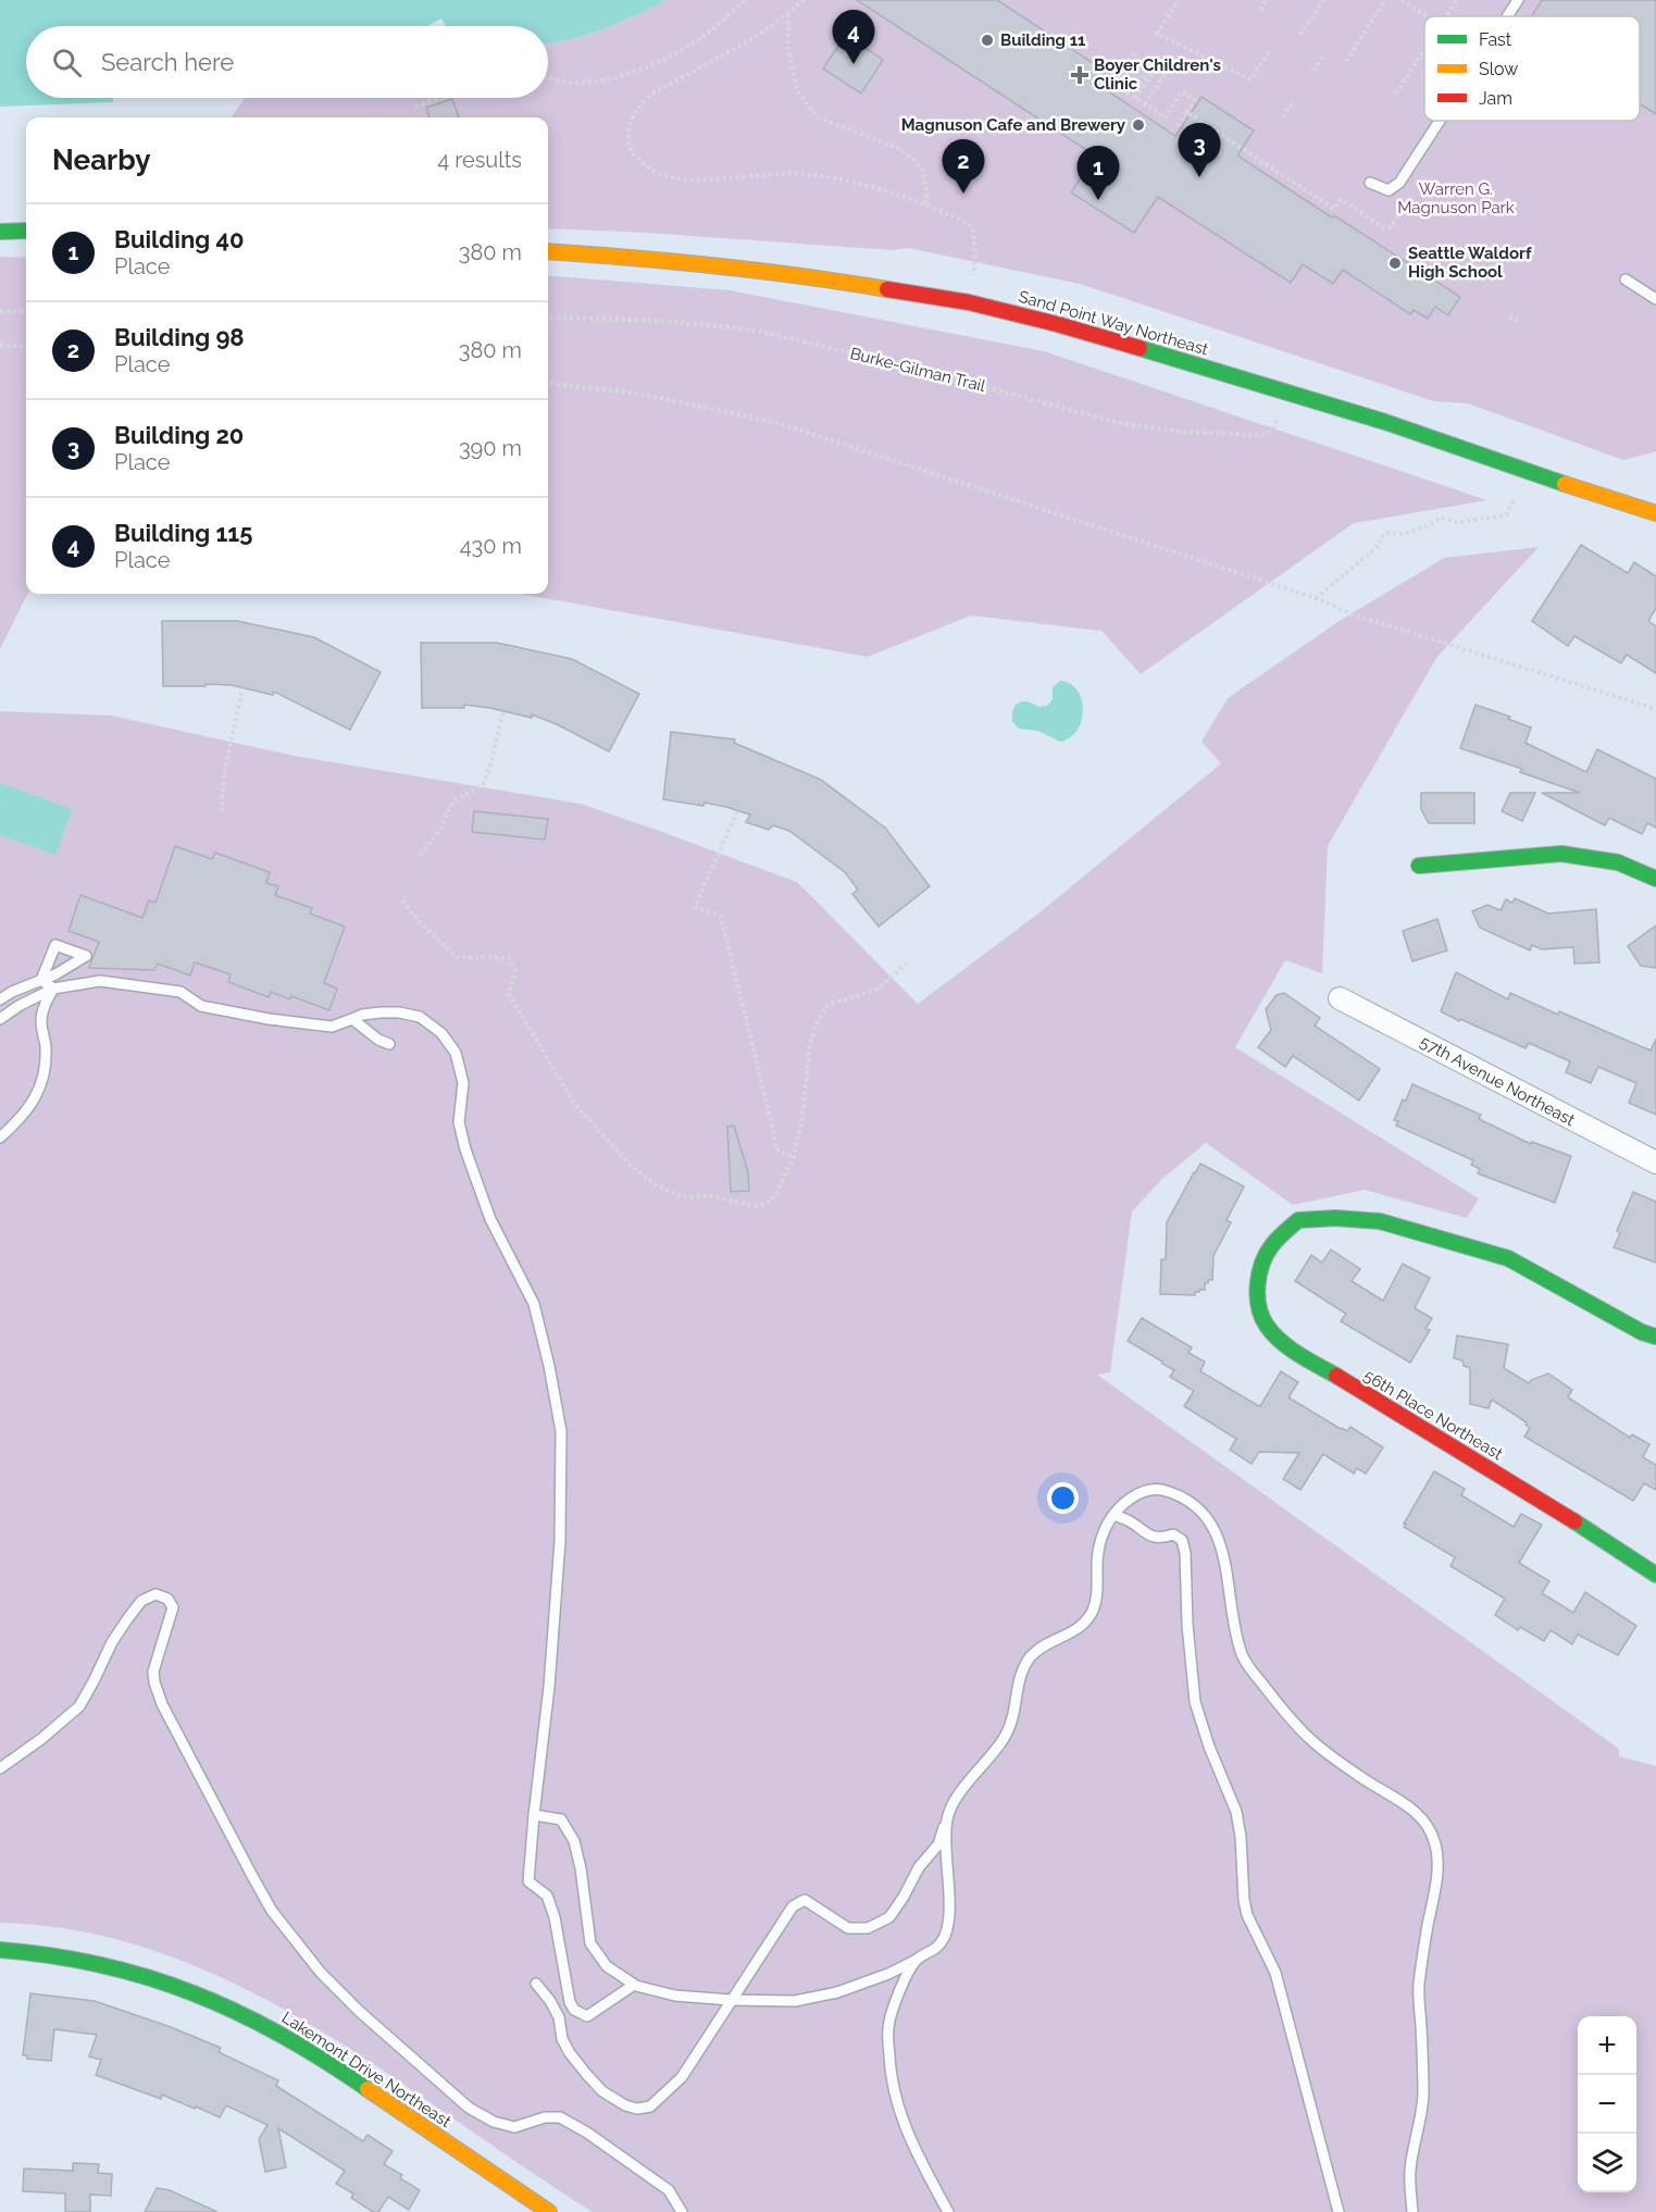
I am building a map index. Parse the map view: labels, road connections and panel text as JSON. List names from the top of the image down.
{
  "streets": {
    "street": [
      "Sand Point Way Northeast",
      "57th Avenue Northeast",
      "56th Place Northeast",
      "Lakemont Drive Northeast"
    ],
    "path": ["Burke-Gilman Trail"]
  },
  "parks": ["Warren G. Magnuson Park"],
  "places": {
    "other": ["Building 11", "Magnuson Cafe and Brewery", "Seattle Waldorf High School"],
    "health": ["Boyer Children's Clinic"]
  },
  "legend": ["Fast", "Slow", "Jam"],
  "page": {
    "pins": [
      "4",
      "3",
      "2",
      "1"
    ],
    "search": "Search here",
    "heading": ["Nearby", "4 results"],
    "list": [
      {
        "mark": "1",
        "name": "Building 40",
        "note": "Place",
        "value": "380 m"
      },
      {
        "mark": "2",
        "name": "Building 98",
        "note": "Place",
        "value": "380 m"
      },
      {
        "mark": "3",
        "name": "Building 20",
        "note": "Place",
        "value": "390 m"
      },
      {
        "mark": "4",
        "name": "Building 115",
        "note": "Place",
        "value": "430 m"
      }
    ],
    "map_buttons": ["+", "−"]
  }
}
